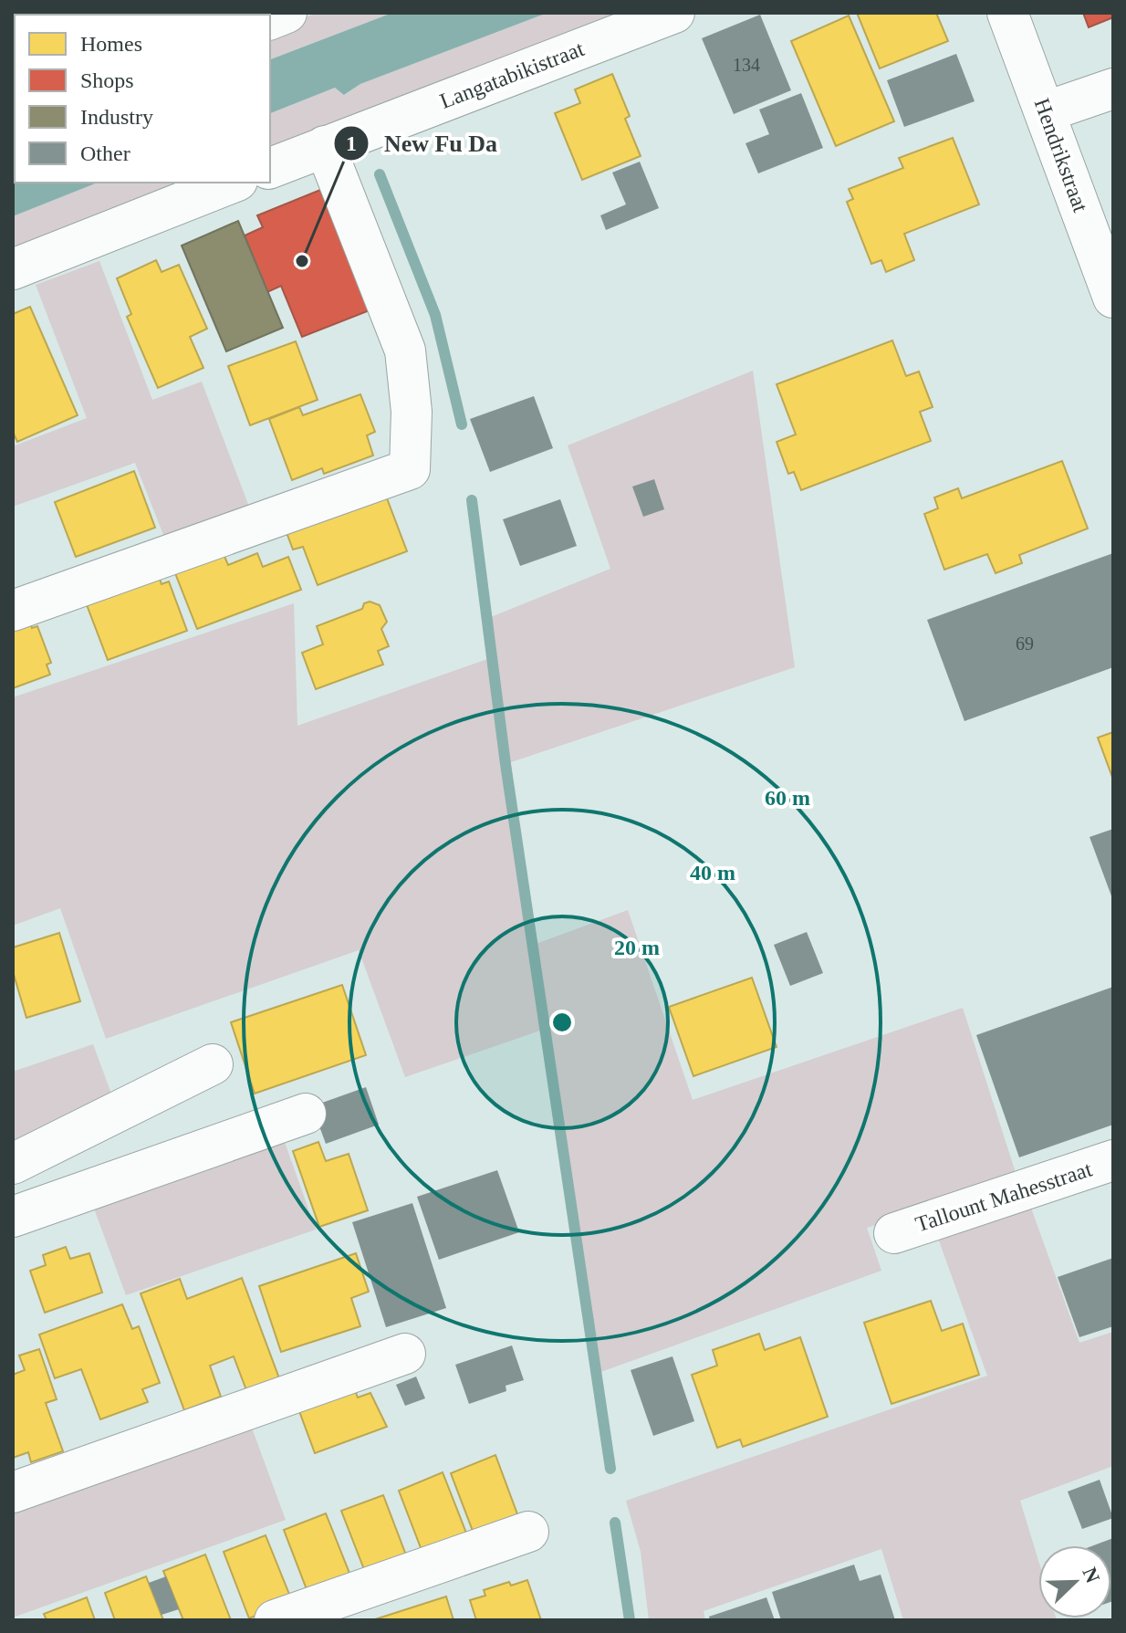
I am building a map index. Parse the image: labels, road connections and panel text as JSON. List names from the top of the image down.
{
  "streets": {
    "street": ["Langatabikistraat", "Hendrikstraat", "Tallount Mahesstraat"]
  },
  "places": ["New Fu Da"],
  "house_numbers": ["134", "69"],
  "legend": [
    "Homes",
    "Shops",
    "Industry",
    "Other"
  ],
  "north": "top right",
  "rings": ["60 m", "40 m", "20 m"]
}
